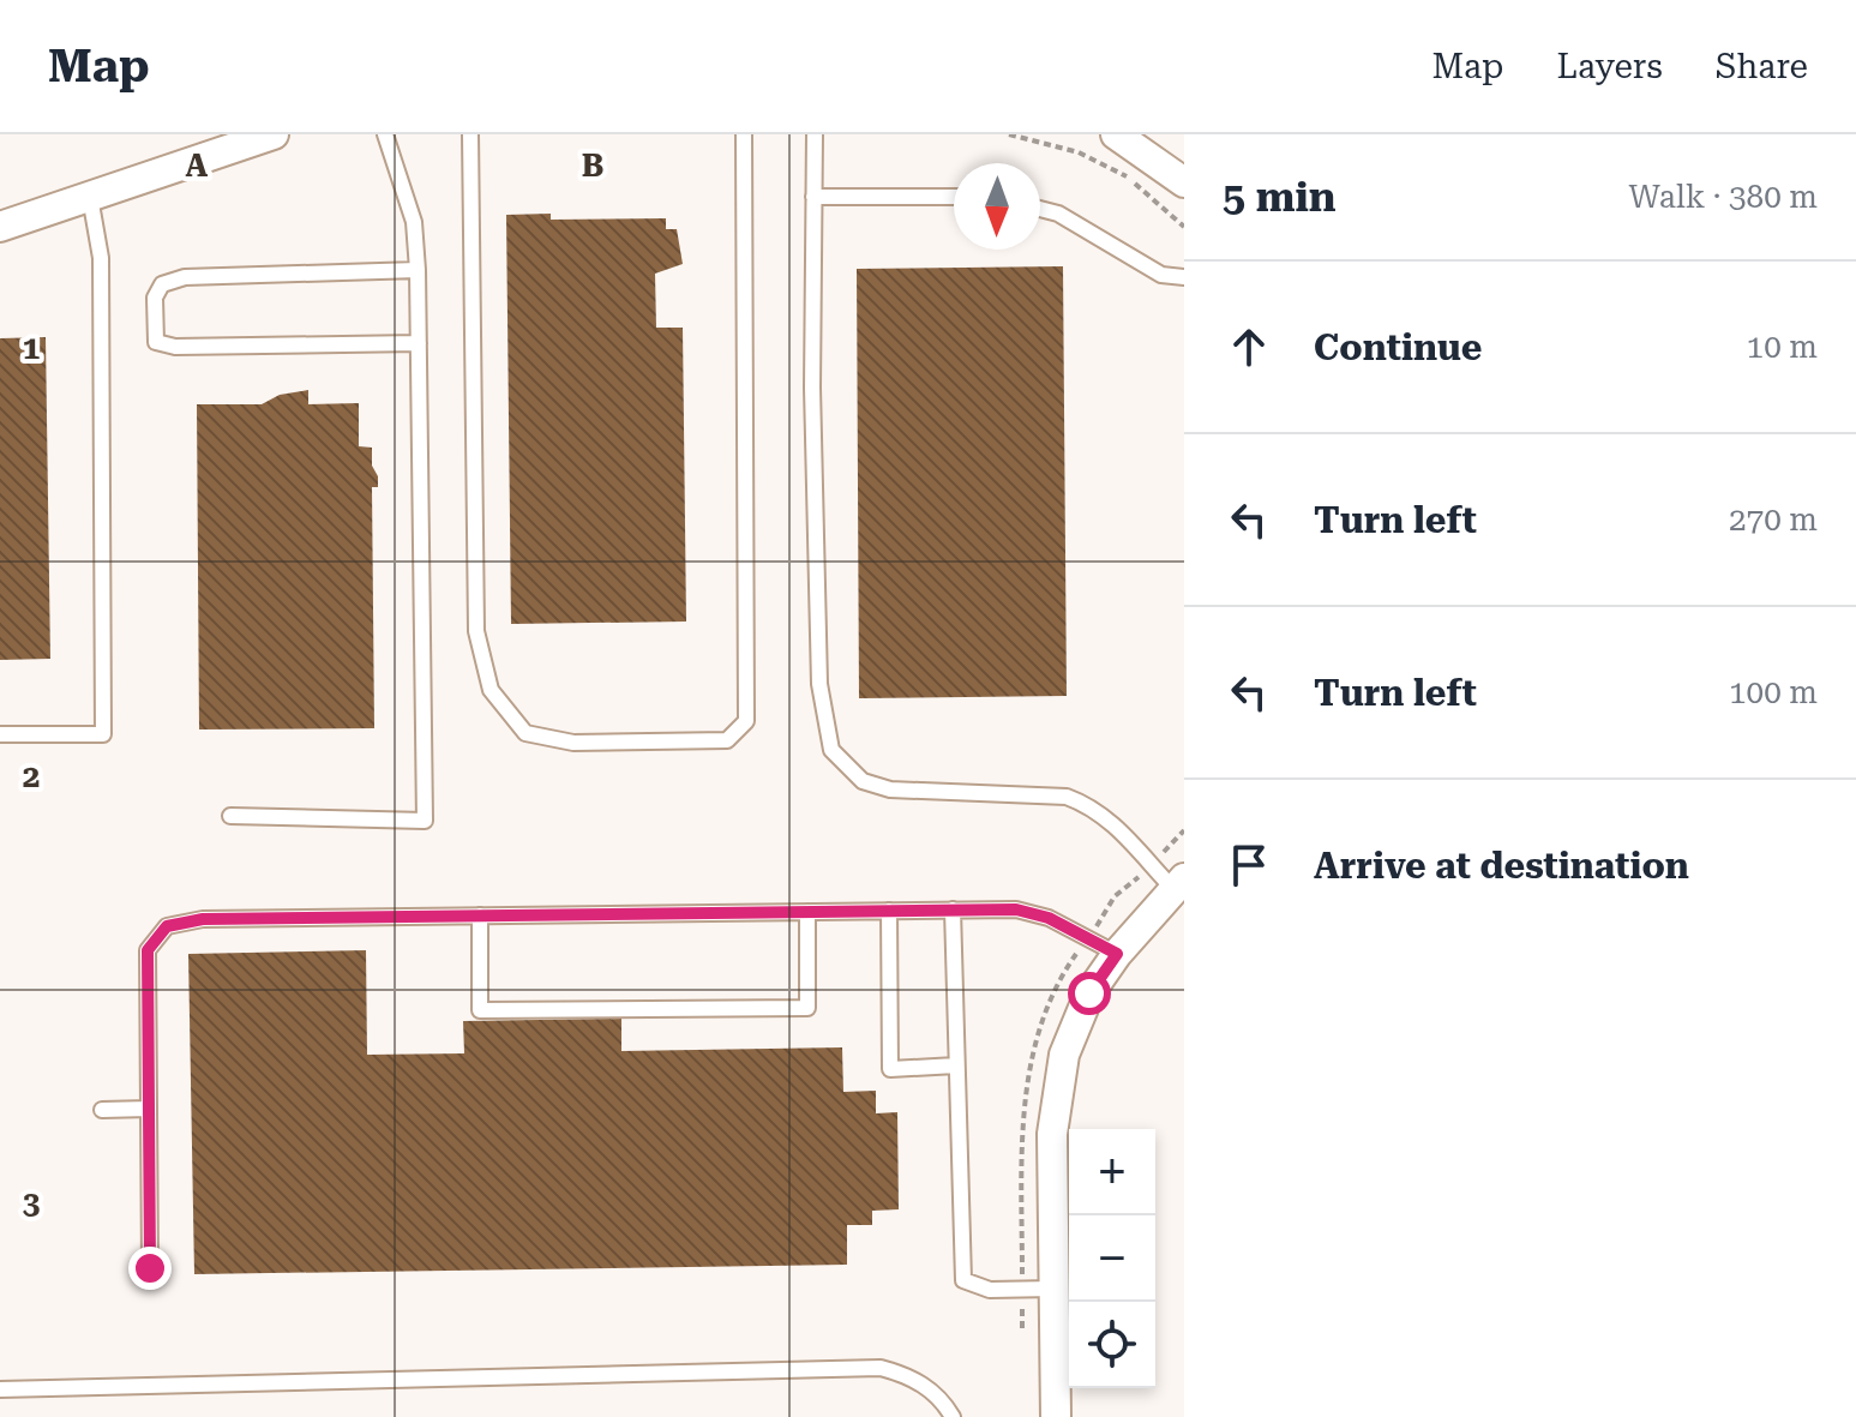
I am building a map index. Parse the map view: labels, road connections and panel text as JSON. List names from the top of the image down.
{
  "north": "bottom",
  "page": {
    "header": "Map",
    "nav": ["Map", "Layers", "Share"],
    "heading": ["5 min", "Walk · 380 m"],
    "list": [
      ["Continue", "10 m"],
      ["Turn left", "270 m"],
      ["Turn left", "100 m"],
      "Arrive at destination"
    ],
    "map_buttons": ["+", "−"]
  },
  "grid": {
    "columns": ["A", "B"],
    "rows": ["1", "2", "3"]
  }
}
